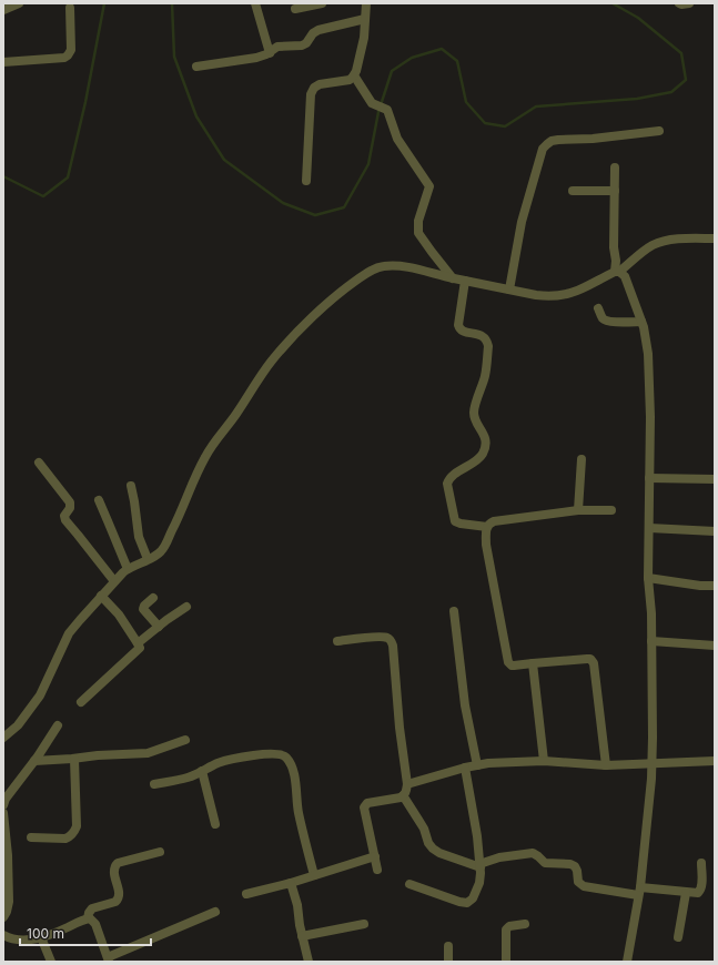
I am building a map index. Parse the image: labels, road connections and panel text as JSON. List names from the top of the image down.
{
  "scale_bar": "100 m"
}
